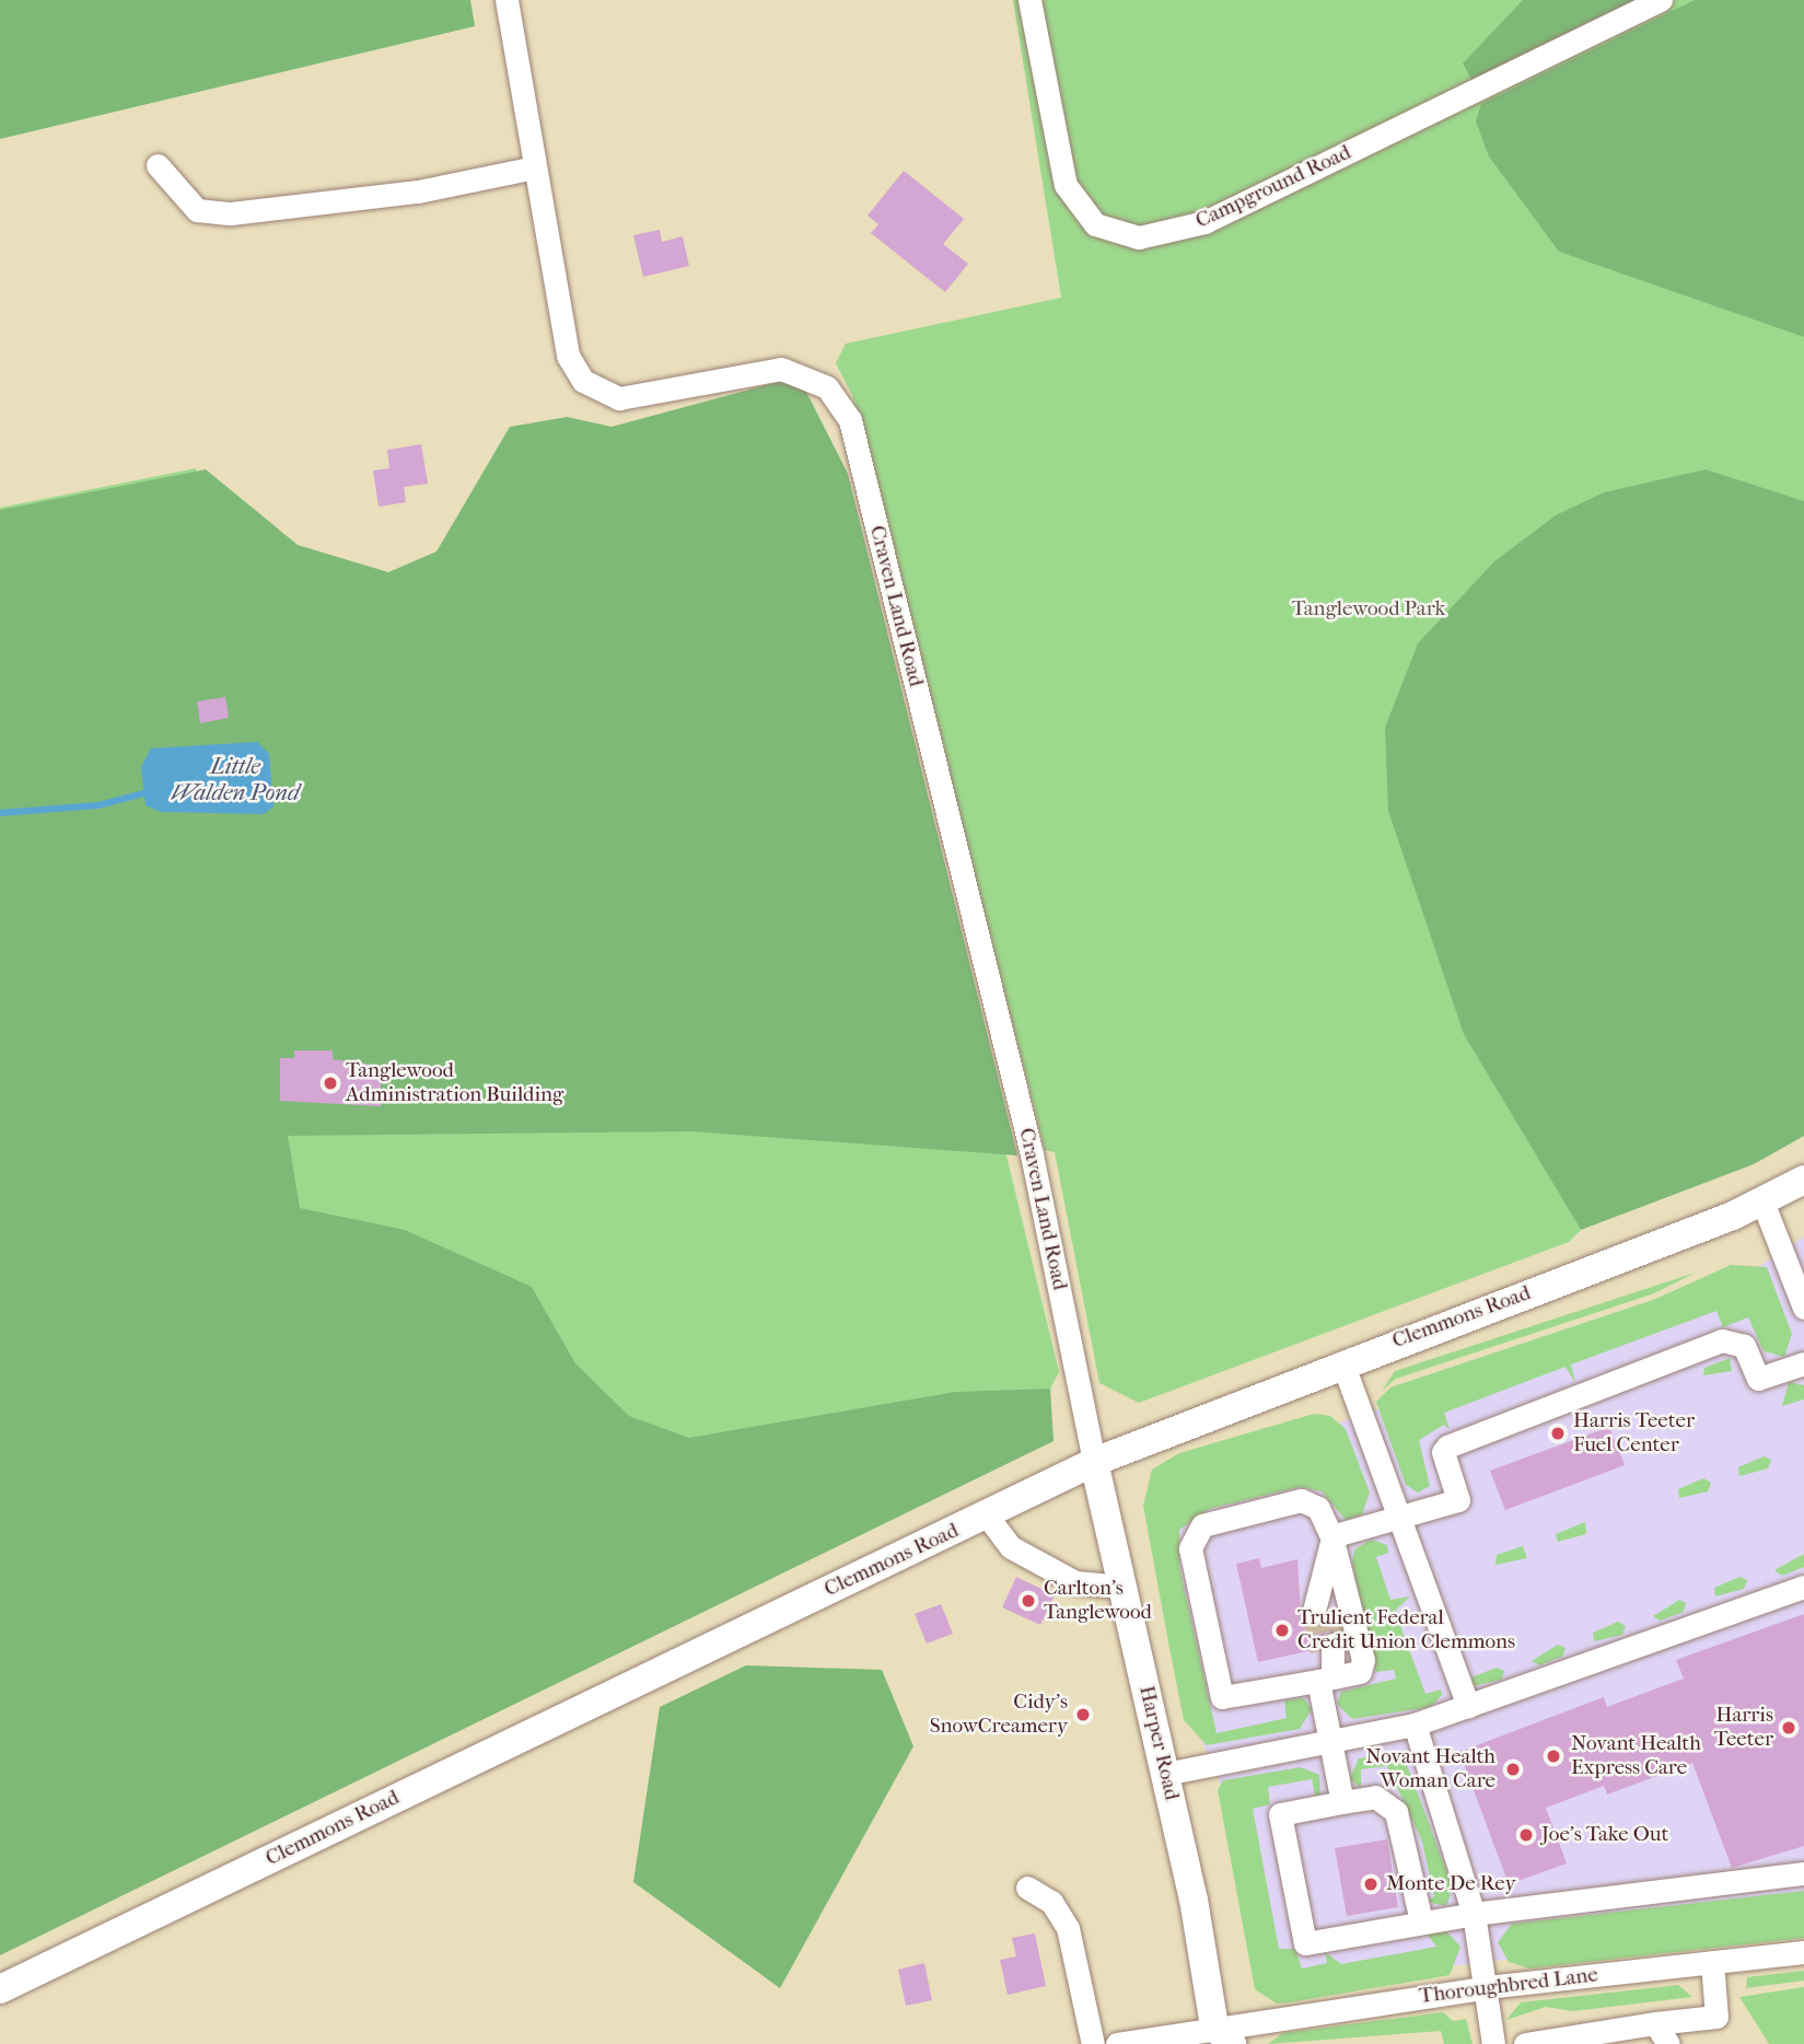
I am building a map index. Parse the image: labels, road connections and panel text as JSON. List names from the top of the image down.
{
  "streets": {
    "main road": ["Clemmons Road", "Harper Road"],
    "street": ["Campground Road", "Craven Land Road", "Thoroughbred Lane"]
  },
  "crossings": [
    ["Craven Land Road", "Clemmons Road"],
    ["Craven Land Road", "Harper Road"],
    ["Clemmons Road", "Harper Road"],
    ["Harper Road", "Thoroughbred Lane"]
  ],
  "water": ["Little Walden Pond"],
  "parks": ["Tanglewood Park"],
  "places": [
    "Tanglewood Administration Building",
    "Harris Teeter Fuel Center",
    "Carlton's Tanglewood",
    "Trulient Federal Credit Union Clemmons",
    "Cidy's SnowCreamery",
    "Harris Teeter",
    "Novant Health Express Care",
    "Novant Health Woman Care",
    "Joe's Take Out",
    "Monte De Rey"
  ]
}
